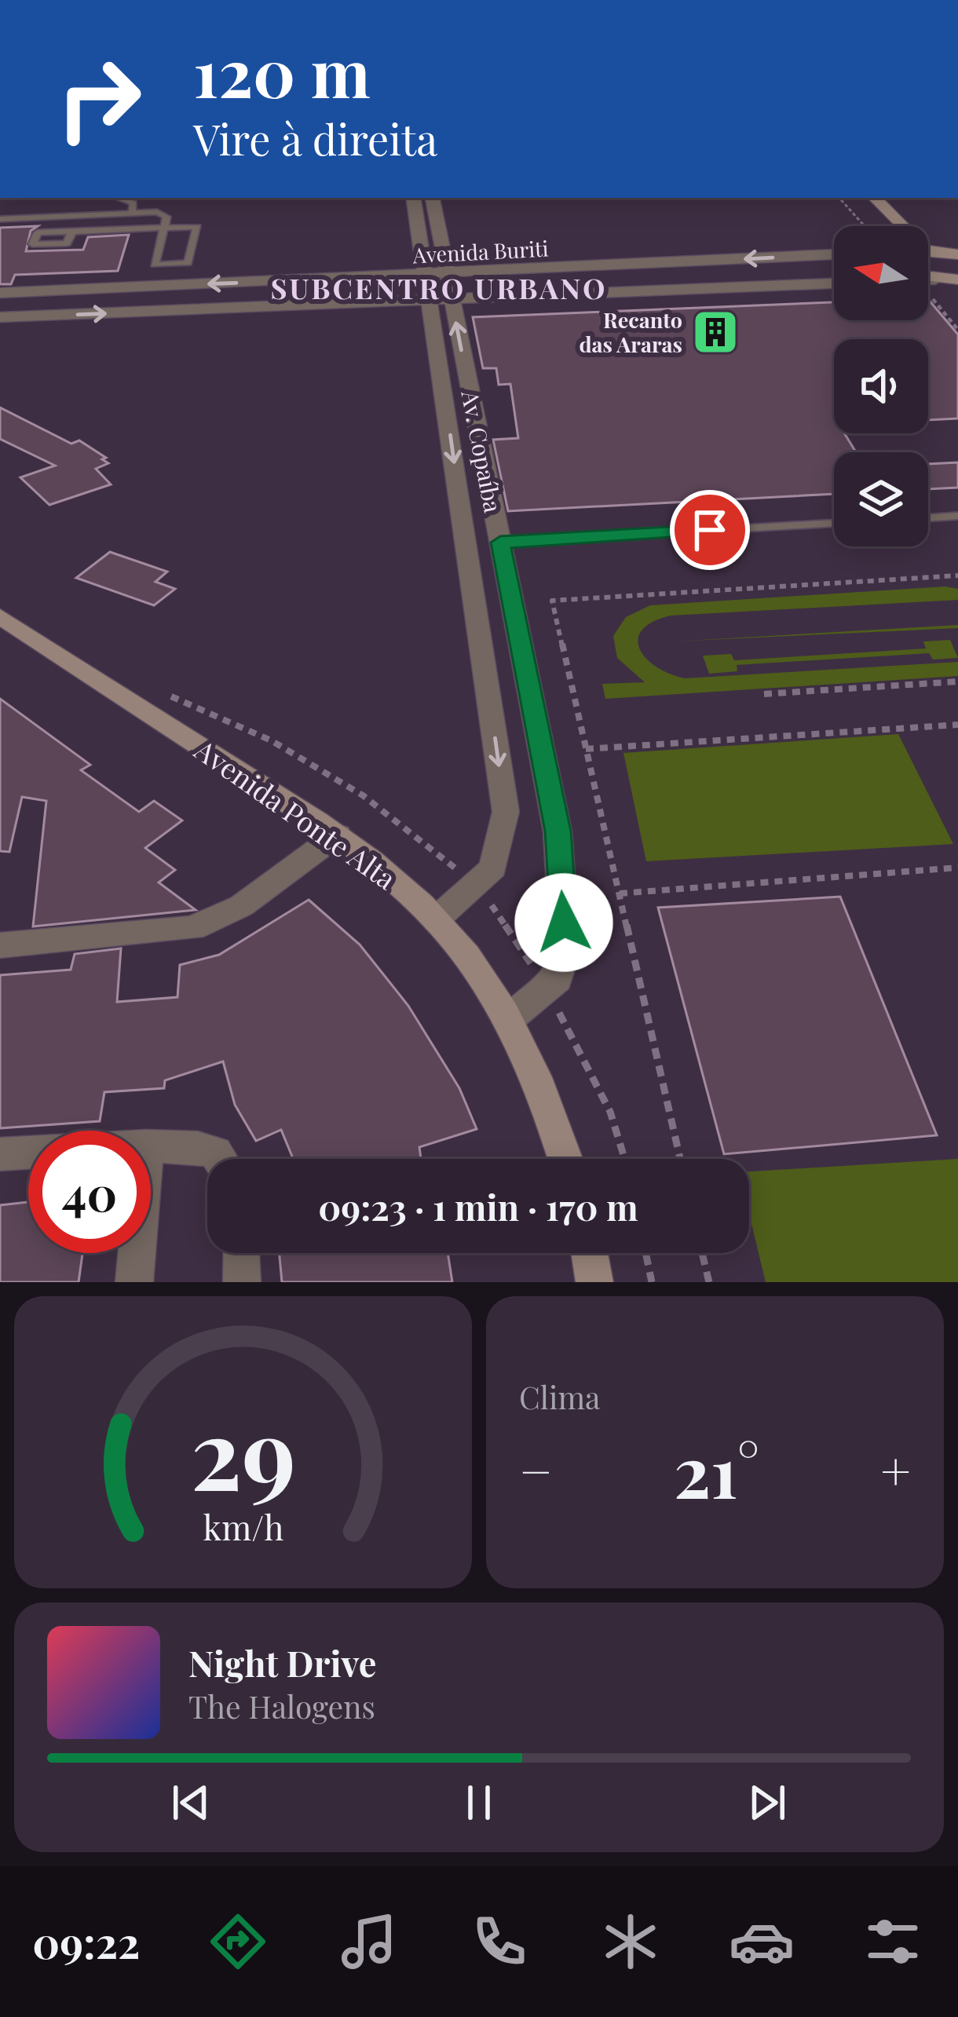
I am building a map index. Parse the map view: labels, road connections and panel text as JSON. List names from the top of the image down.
{
  "streets": {
    "main road": ["Avenida Ponte Alta"],
    "street": ["Avenida Buriti", "Av. Copaíba"]
  },
  "crossings": [
    ["Avenida Buriti", "Av. Copaíba"],
    ["Av. Copaíba", "Avenida Ponte Alta"]
  ],
  "districts": ["SUBCENTRO URBANO"],
  "places": {
    "building": ["Recanto das Araras"]
  },
  "north": "left",
  "page": {
    "turn": ["120 m", "Vire à direita"],
    "limit": "40",
    "trip": "09:23 · 1 min · 170 m",
    "tile": "Clima",
    "heat": ["−", "21°", "+"],
    "song": ["Night Drive", "The Halogens"],
    "tabs": "09:22",
    "gauge": ["29", "km/h"]
  }
}
